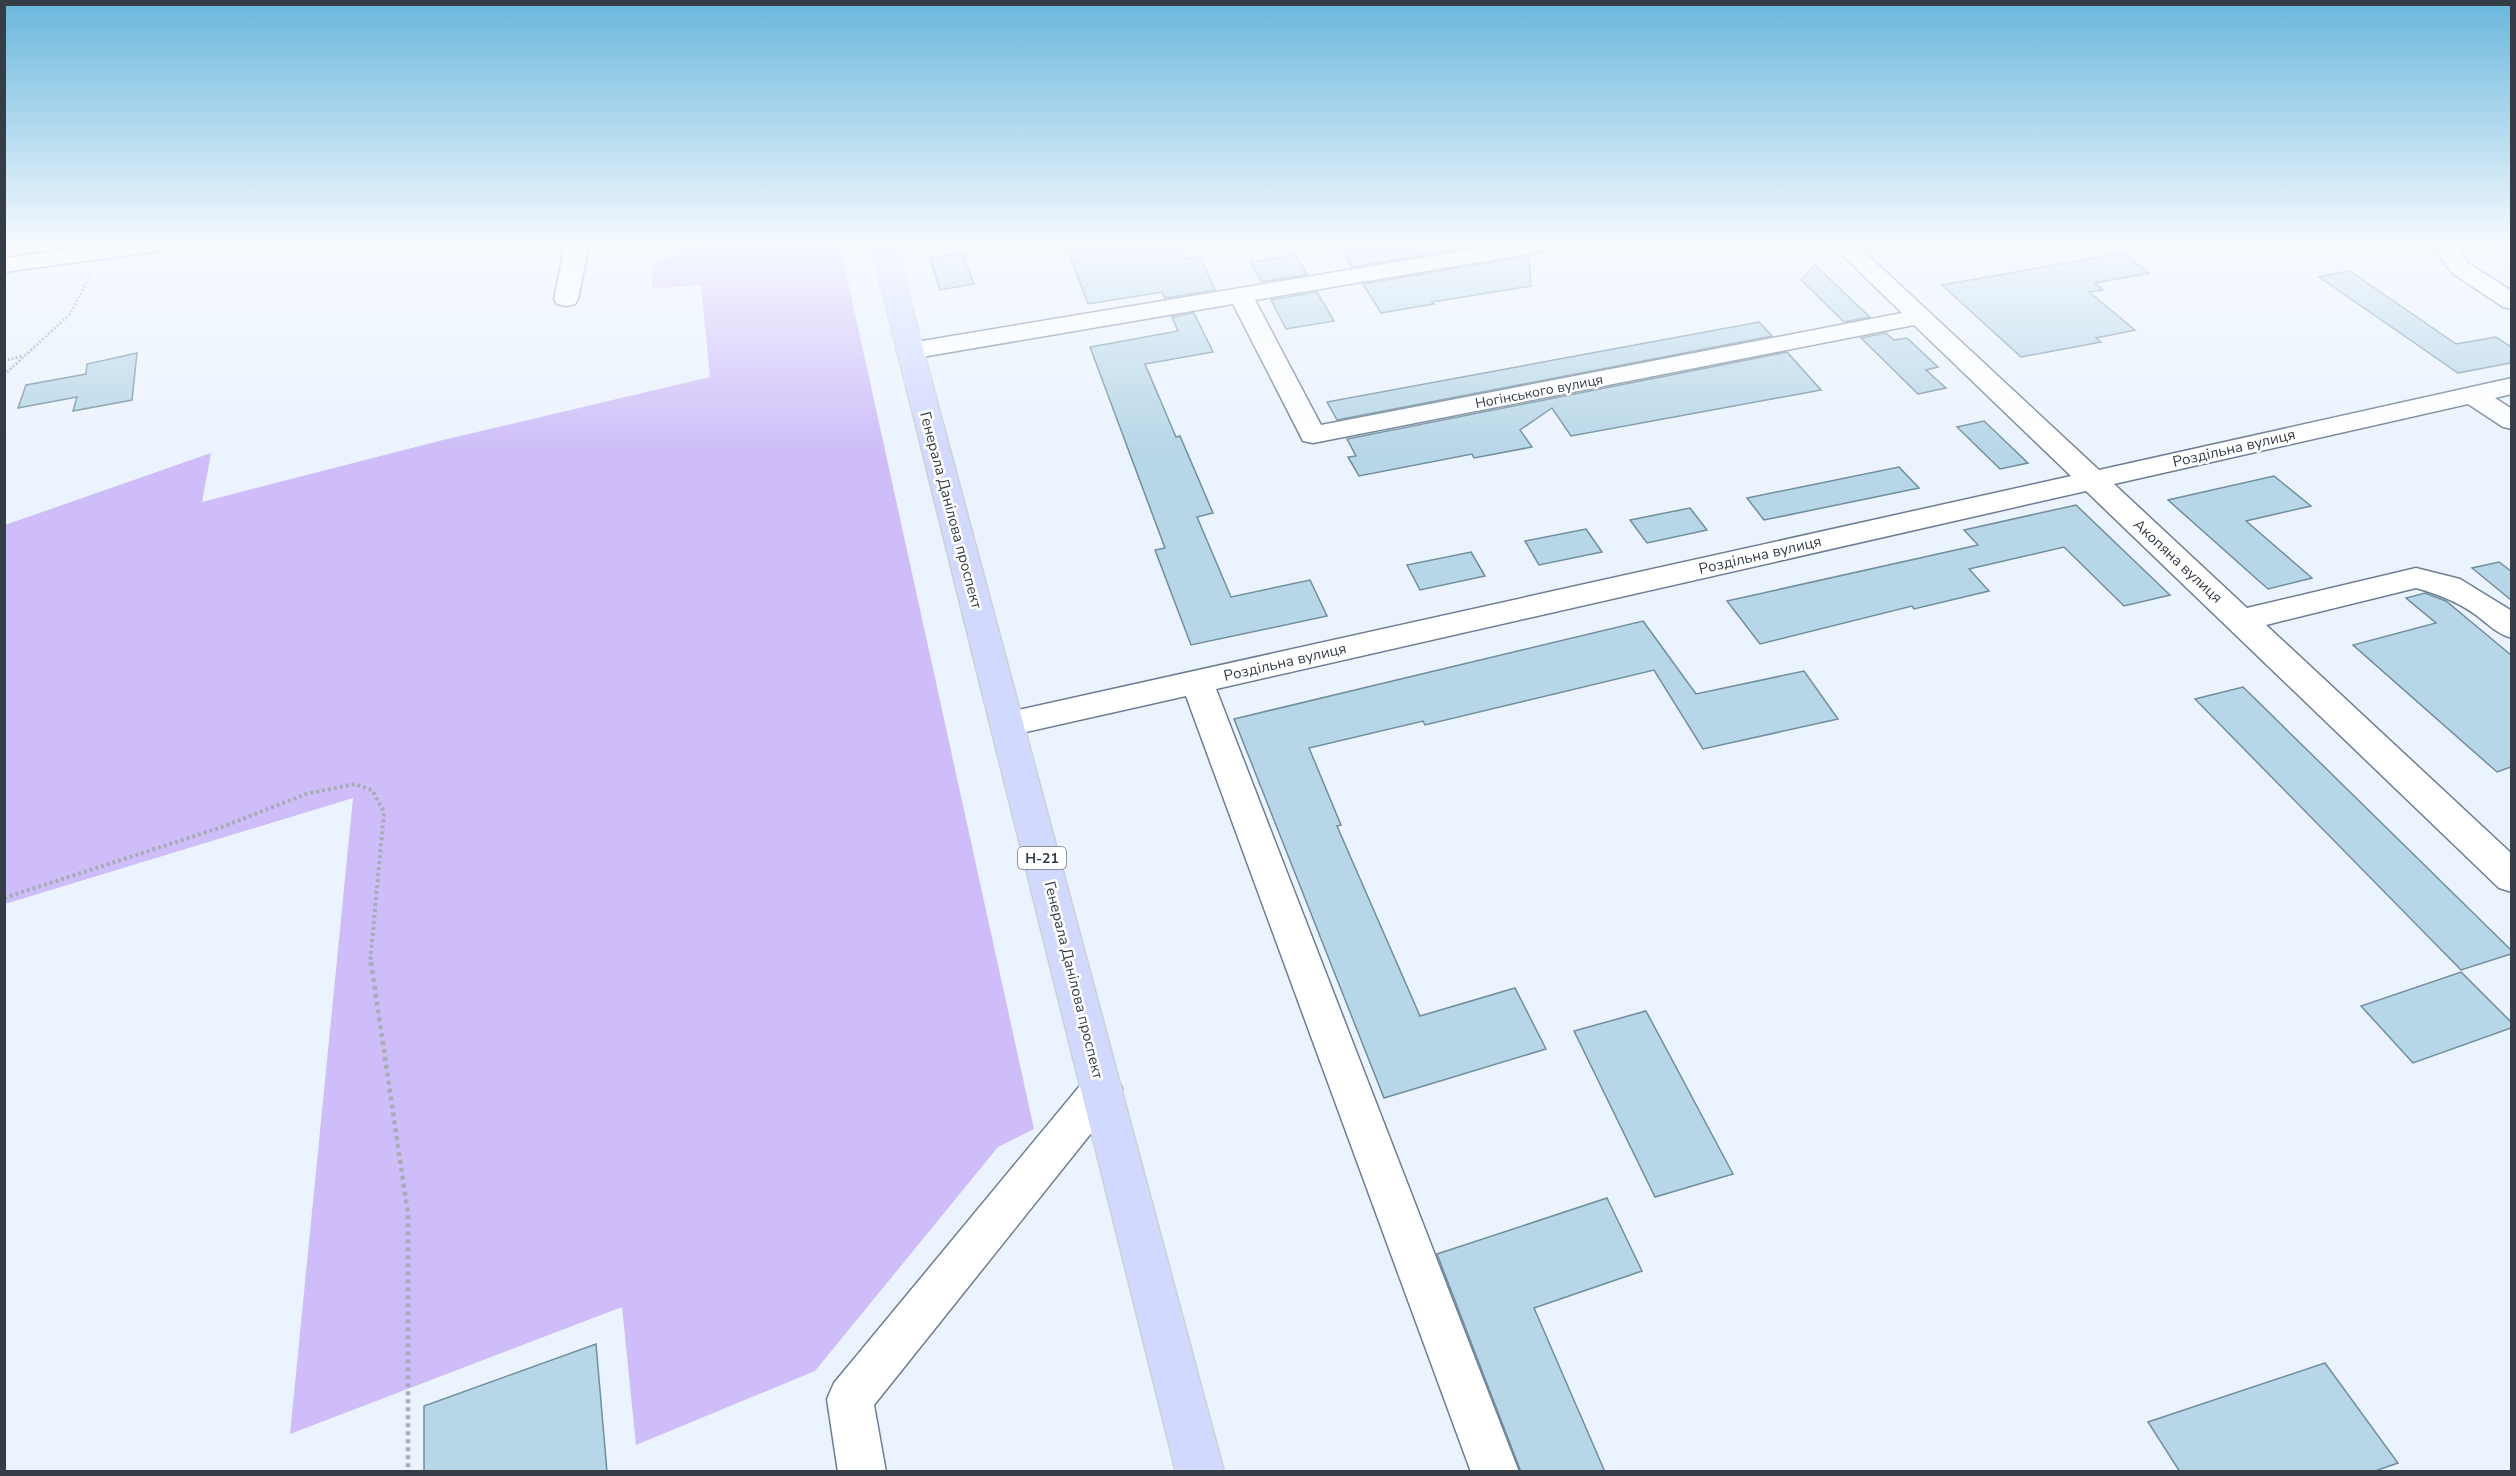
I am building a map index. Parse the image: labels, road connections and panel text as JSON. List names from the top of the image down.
{
  "streets": {
    "main road": ["Генерала Данілова проспект", "Н-21"],
    "street": ["Ногінського вулиця", "Роздільна вулиця", "Акопяна вулиця"]
  },
  "crossings": [
    ["Ногінського вулиця", "Акопяна вулиця"],
    ["Роздільна вулиця", "Генерала Данілова проспект"],
    ["Роздільна вулиця", "Акопяна вулиця"]
  ]
}
